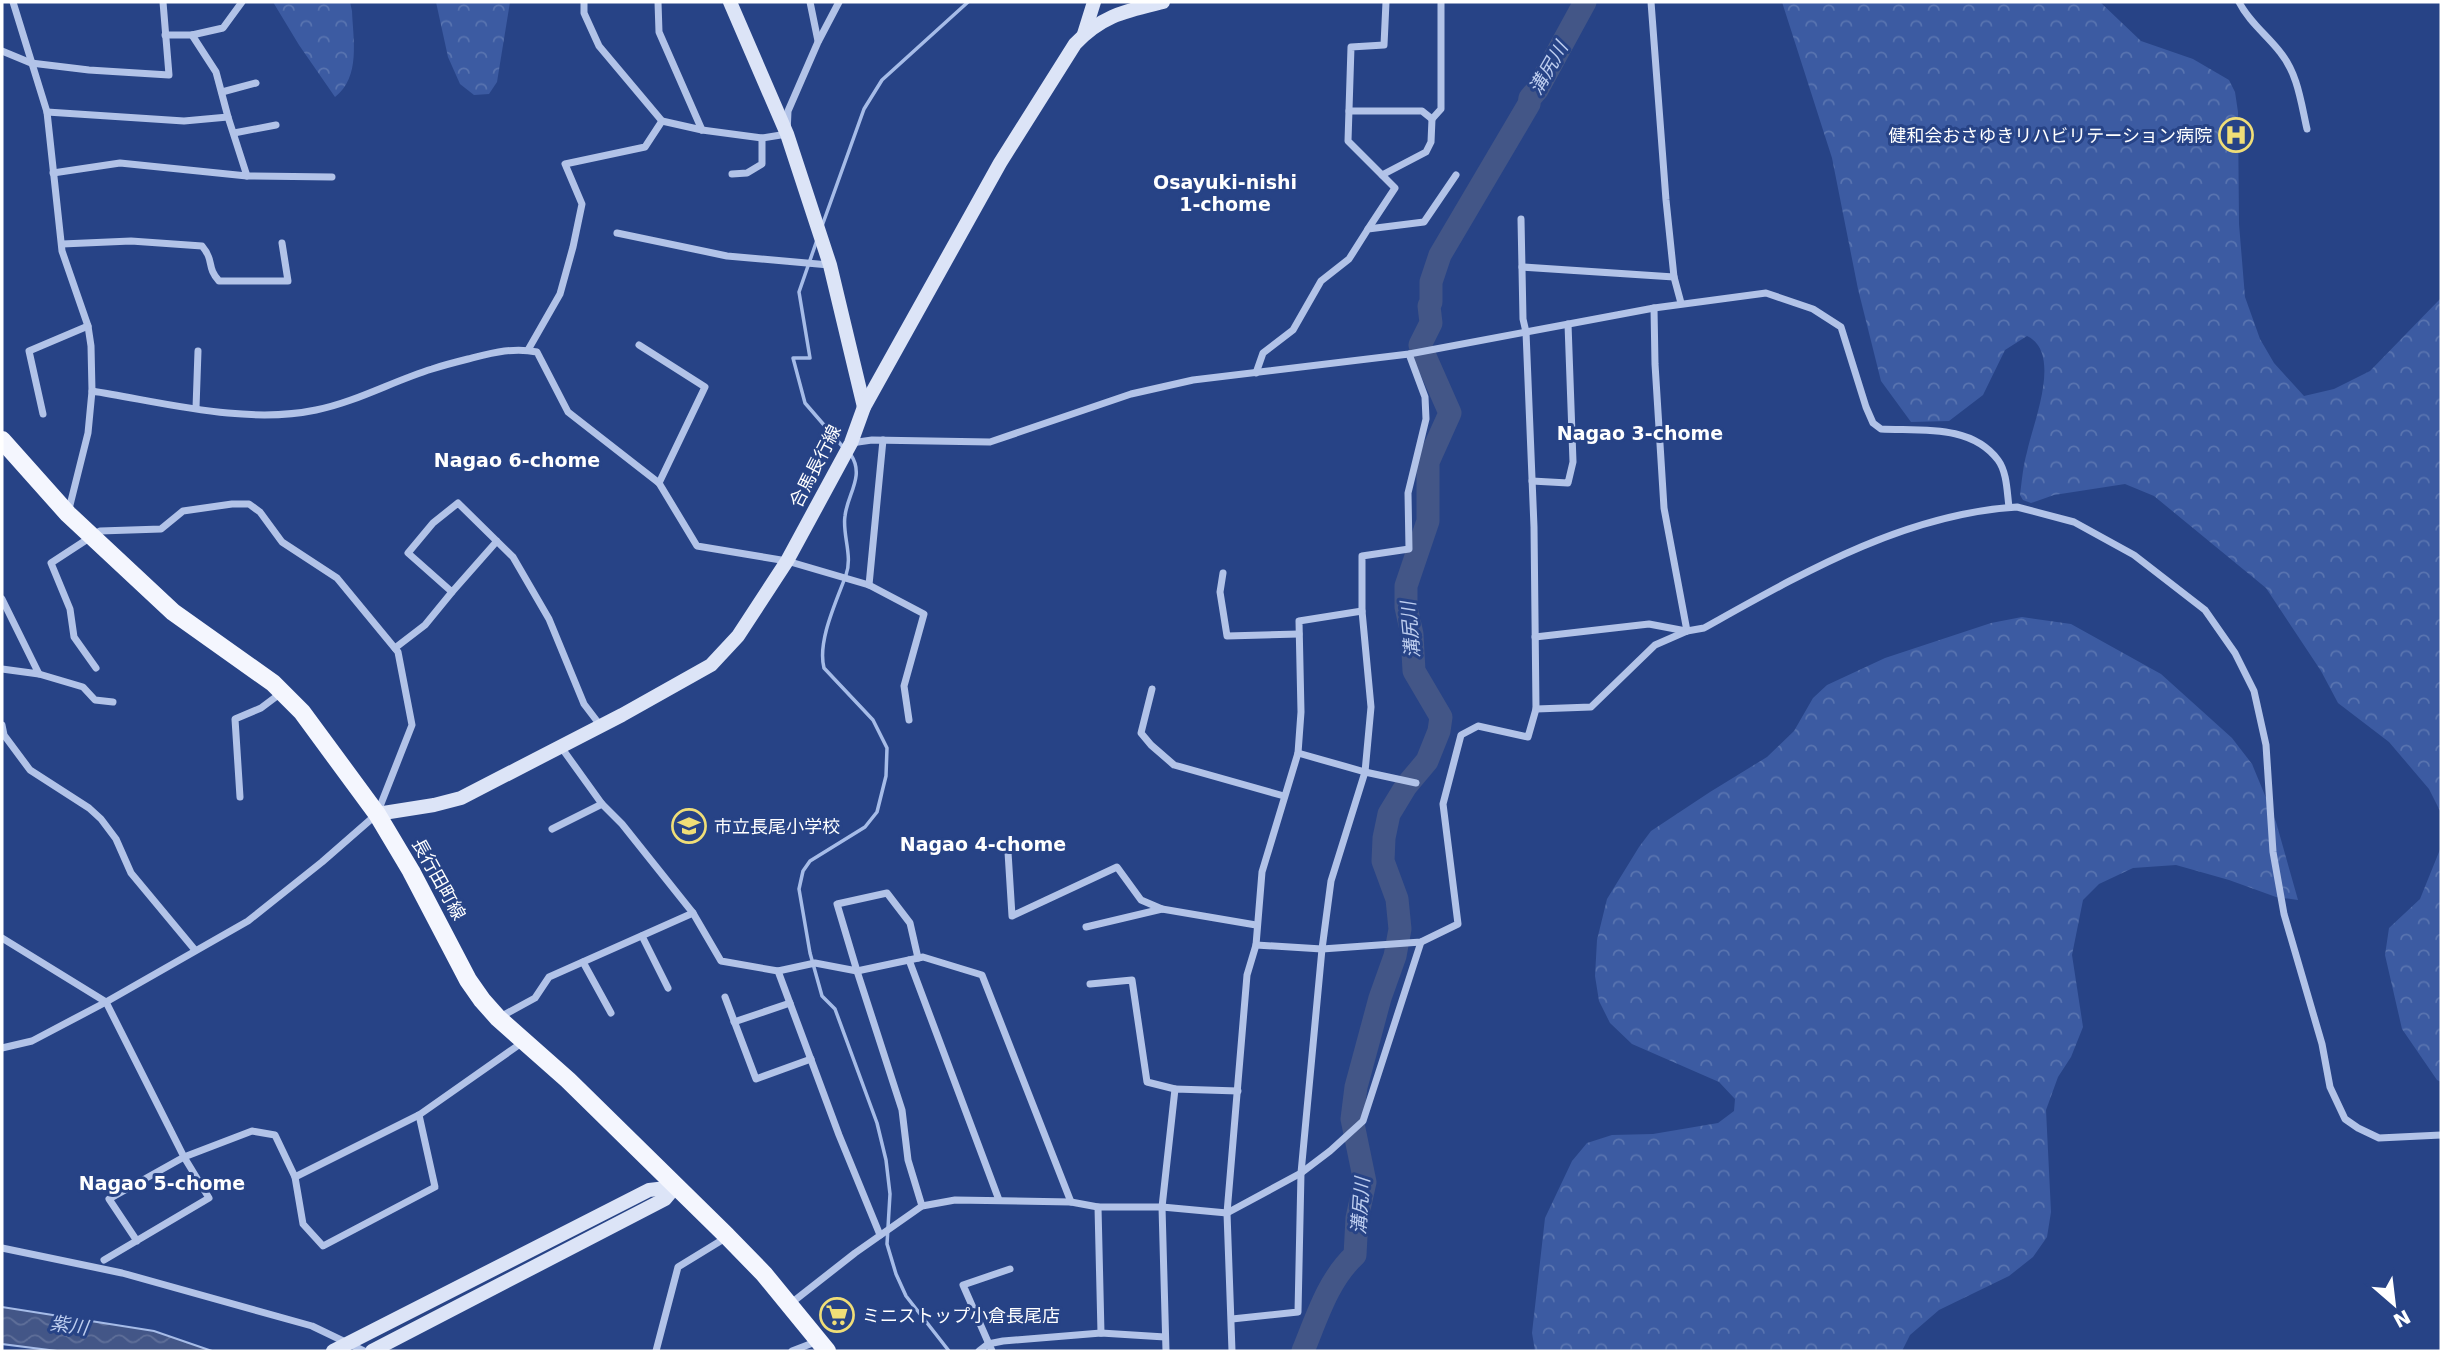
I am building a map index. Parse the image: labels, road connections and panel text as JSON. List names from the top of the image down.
{
  "streets": {
    "main road": ["合馬長行線", "長行田町線"]
  },
  "crossings": [
    ["合馬長行線", "長行田町線"]
  ],
  "districts": [
    "Osayuki-nishi 1-chome",
    "Nagao 3-chome",
    "Nagao 6-chome",
    "Nagao 4-chome",
    "Nagao 5-chome"
  ],
  "water": ["溝尻川", "紫川"],
  "places": {
    "hospital": ["健和会おさゆきリハビリテーション病院"],
    "school or university": ["市立長尾小学校"],
    "supermarket": ["ミニストップ小倉長尾店"]
  },
  "north": "bottom right"
}
